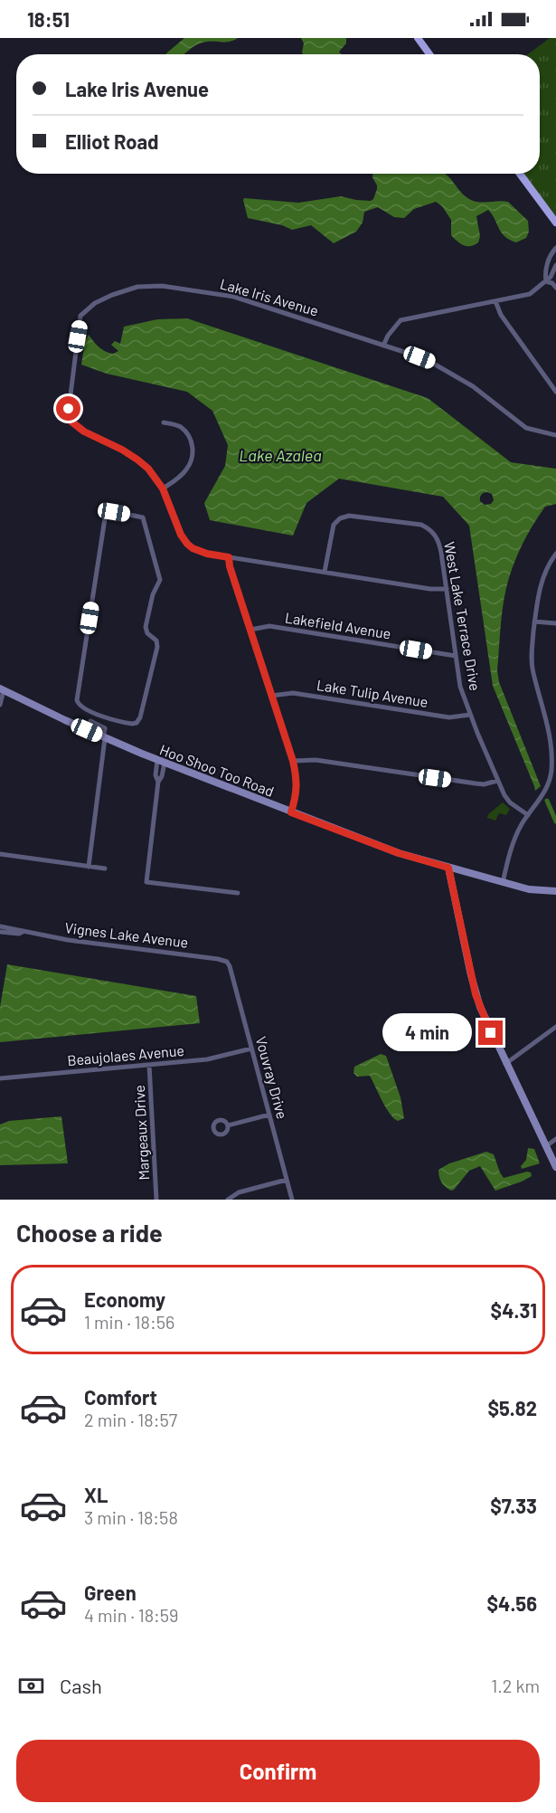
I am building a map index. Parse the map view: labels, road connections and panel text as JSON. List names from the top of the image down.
{
  "streets": {
    "street": [
      "Lake Iris Avenue",
      "West Lake Terrace Drive",
      "Lakefield Avenue",
      "Lake Tulip Avenue",
      "Hoo Shoo Too Road",
      "Vignes Lake Avenue",
      "Beaujolaes Avenue",
      "Vouvray Drive",
      "Margeaux Drive"
    ]
  },
  "crossings": [
    ["Lake Iris Avenue", "West Lake Terrace Drive"],
    ["West Lake Terrace Drive", "Lakefield Avenue"],
    ["West Lake Terrace Drive", "Lake Tulip Avenue"],
    ["Vignes Lake Avenue", "Vouvray Drive"],
    ["Beaujolaes Avenue", "Vouvray Drive"],
    ["Beaujolaes Avenue", "Margeaux Drive"]
  ],
  "water": ["Lake Azalea"],
  "page": {
    "status": "18:51",
    "banner": ["Lake Iris Avenue", "Elliot Road"],
    "bubble": "4 min",
    "heading": "Choose a ride",
    "list": [
      {
        "name": "Economy",
        "note": "1 min · 18:56",
        "value": "$4.31"
      },
      {
        "name": "Comfort",
        "note": "2 min · 18:57",
        "value": "$5.82"
      },
      {
        "name": "XL",
        "note": "3 min · 18:58",
        "value": "$7.33"
      },
      {
        "name": "Green",
        "note": "4 min · 18:59",
        "value": "$4.56"
      }
    ],
    "pay": ["Cash", "1.2 km"],
    "buttons": "Confirm"
  }
}
